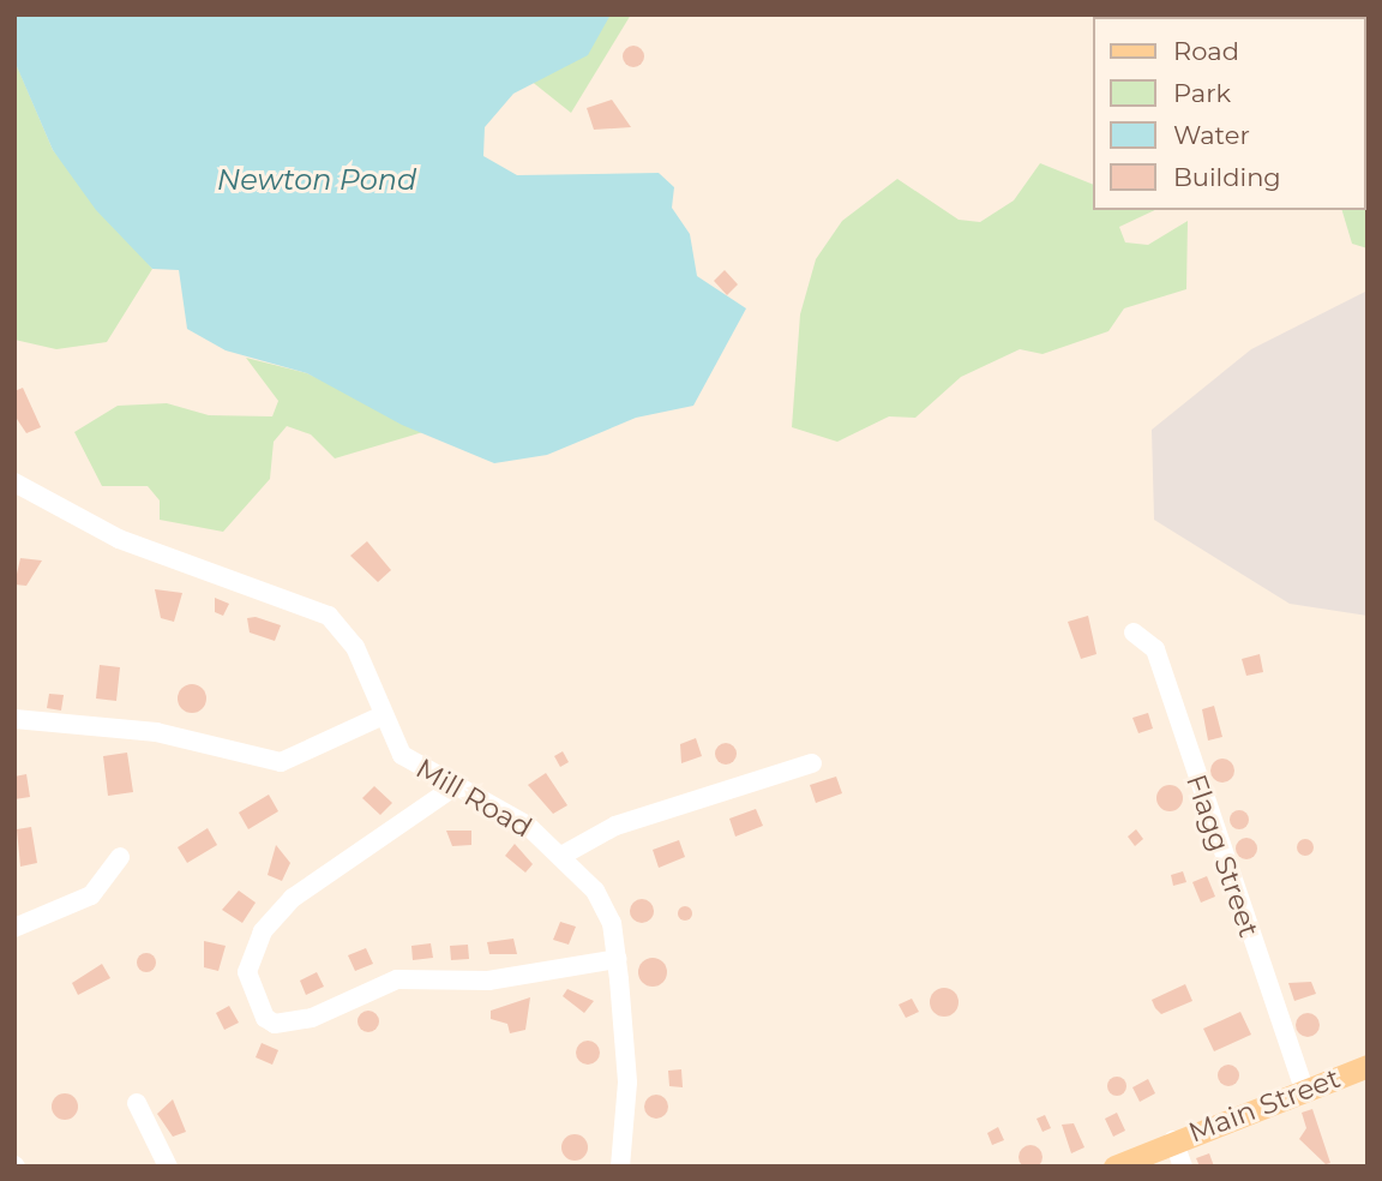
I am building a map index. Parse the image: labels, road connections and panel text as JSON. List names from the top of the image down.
{
  "streets": {
    "main road": ["Main Street"],
    "street": ["Mill Road", "Flagg Street"]
  },
  "crossings": [
    ["Flagg Street", "Main Street"]
  ],
  "water": ["Newton Pond"],
  "legend": [
    "Road",
    "Park",
    "Water",
    "Building"
  ]
}
